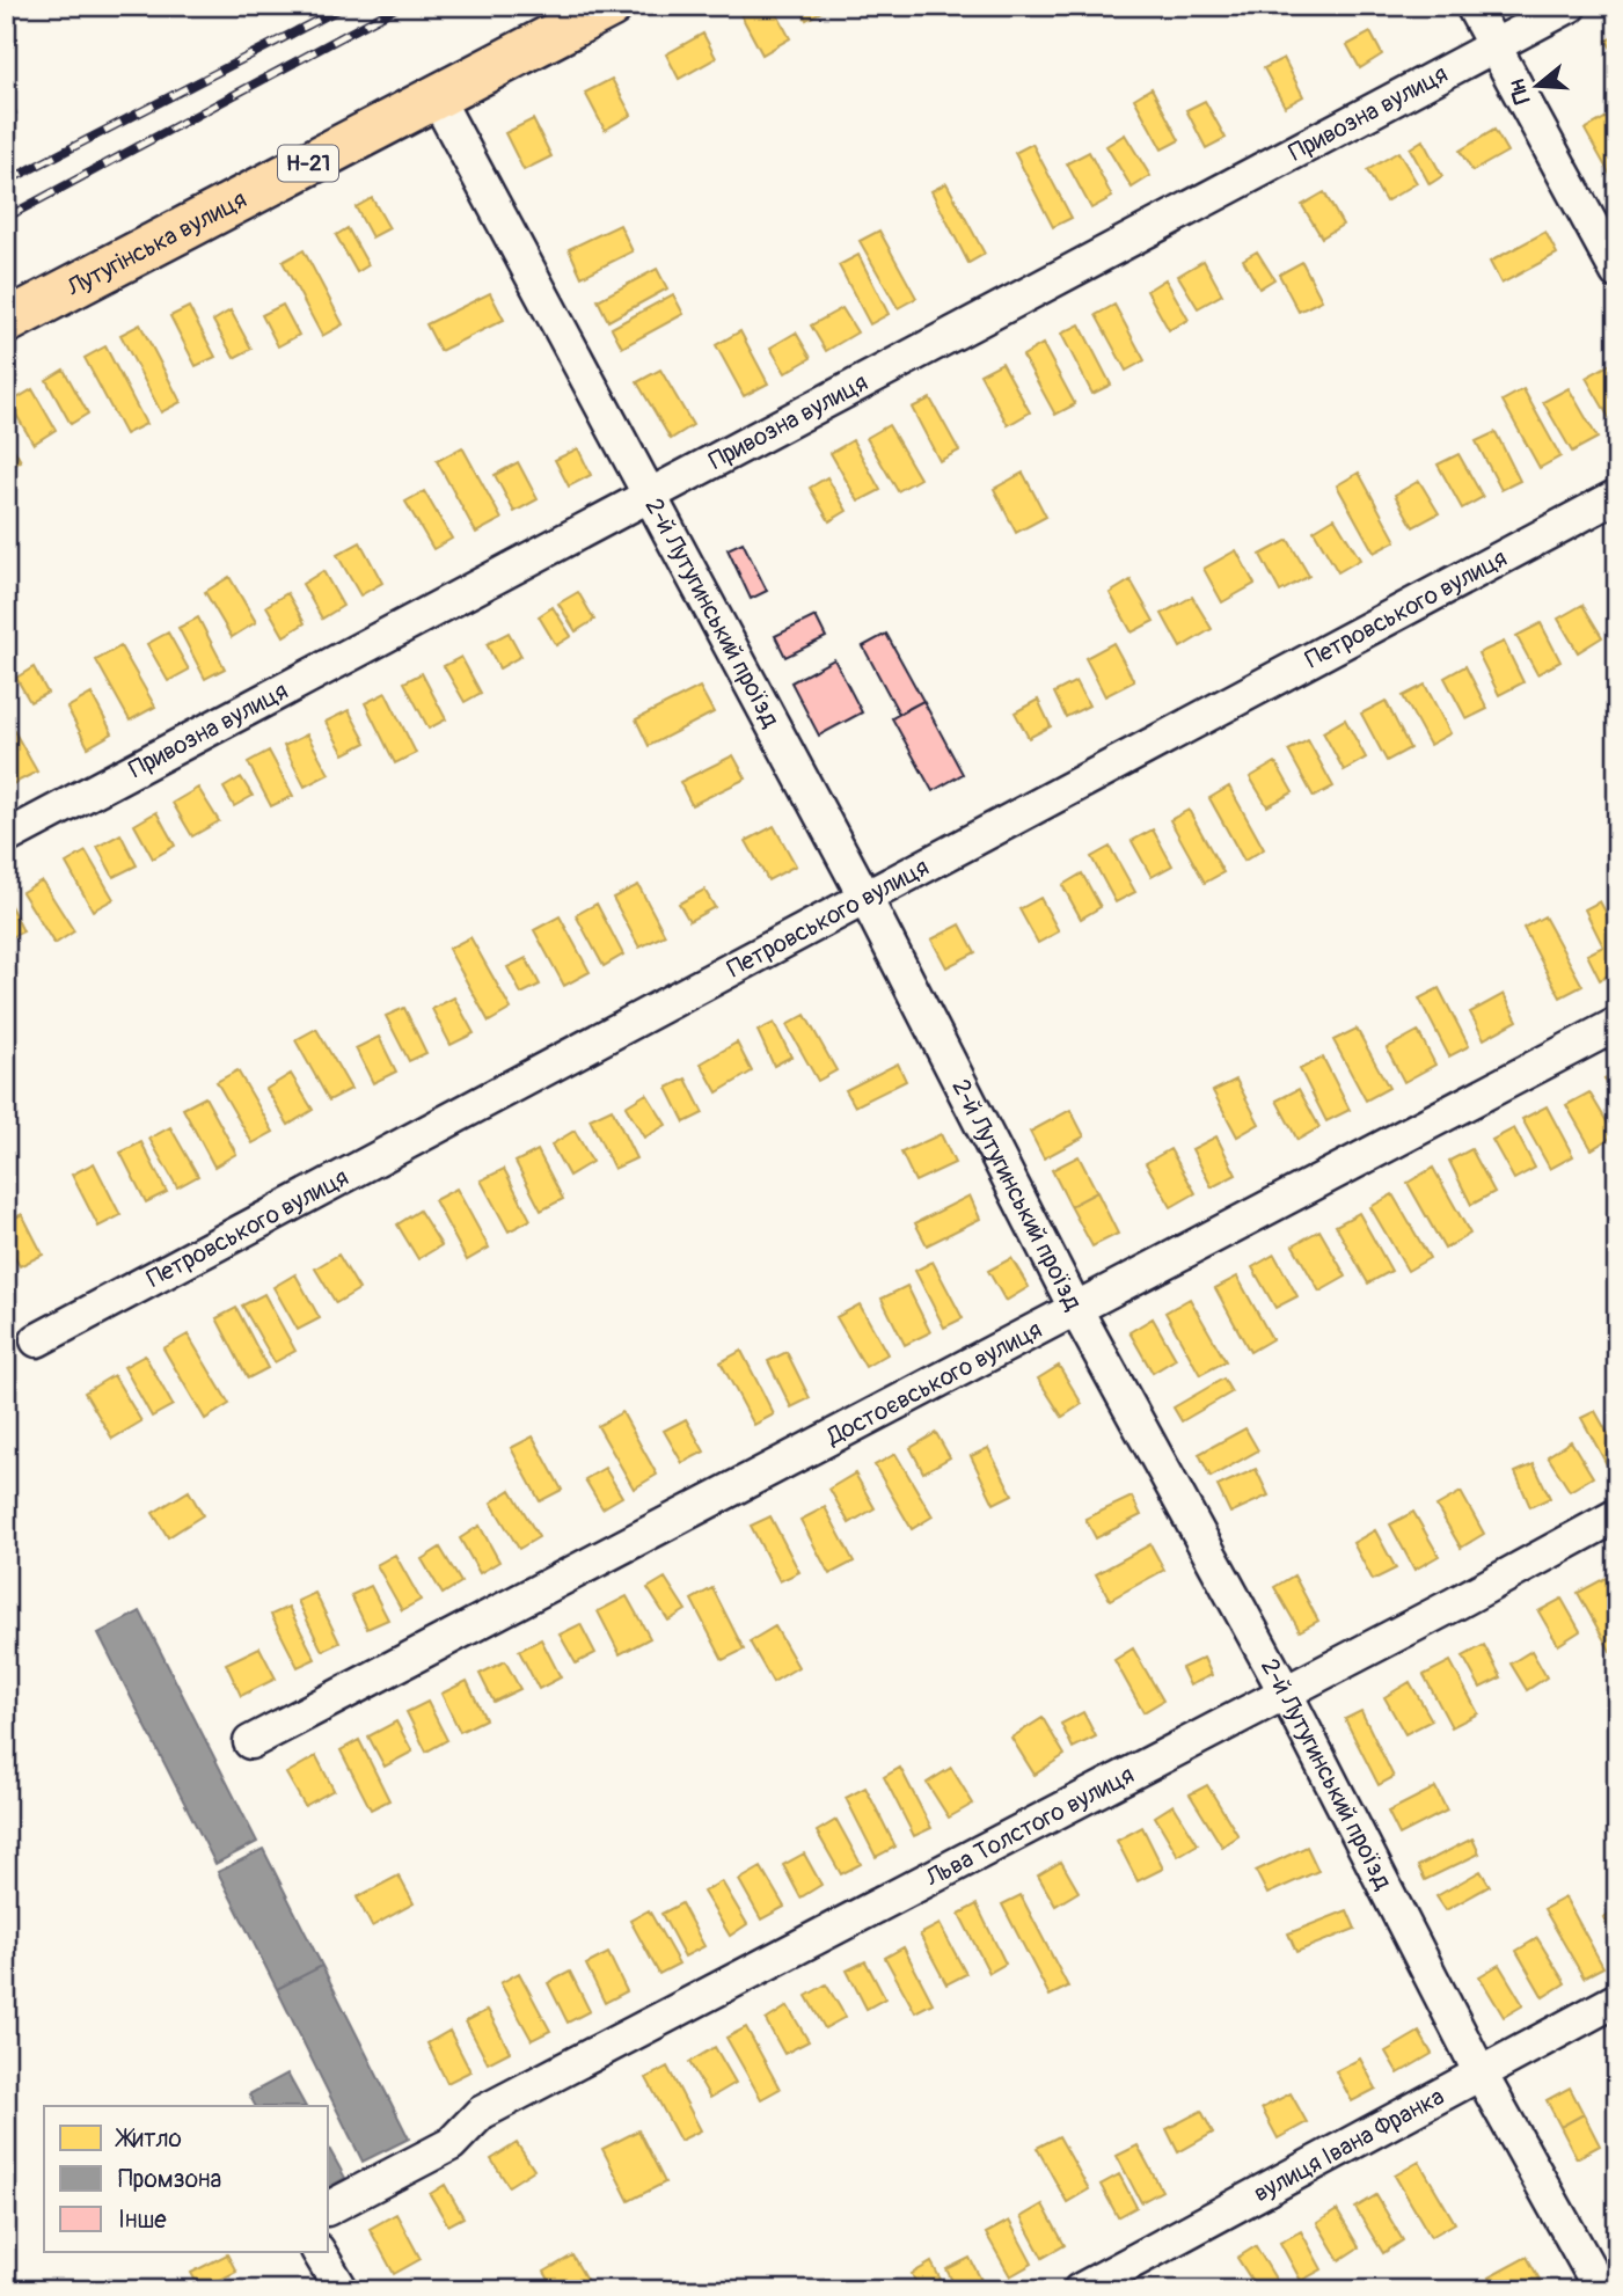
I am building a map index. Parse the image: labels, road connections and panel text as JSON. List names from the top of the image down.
{
  "streets": {
    "main road": ["Н-21", "Лутугінська вулиця"],
    "street": [
      "Привозна вулиця",
      "Петровського вулиця",
      "2-й Лутугинський проїзд",
      "Достоєвського вулиця",
      "Льва Толстого вулиця",
      "вулиця Івана Франка"
    ]
  },
  "crossings": [
    ["Привозна вулиця", "2-й Лутугинський проїзд"],
    ["Лутугінська вулиця", "2-й Лутугинський проїзд"],
    ["Петровського вулиця", "2-й Лутугинський проїзд"],
    ["2-й Лутугинський проїзд", "Достоєвського вулиця"],
    ["2-й Лутугинський проїзд", "Льва Толстого вулиця"],
    ["2-й Лутугинський проїзд", "вулиця Івана Франка"]
  ],
  "legend": ["Житло", "Промзона", "Інше"],
  "north": "left"
}
